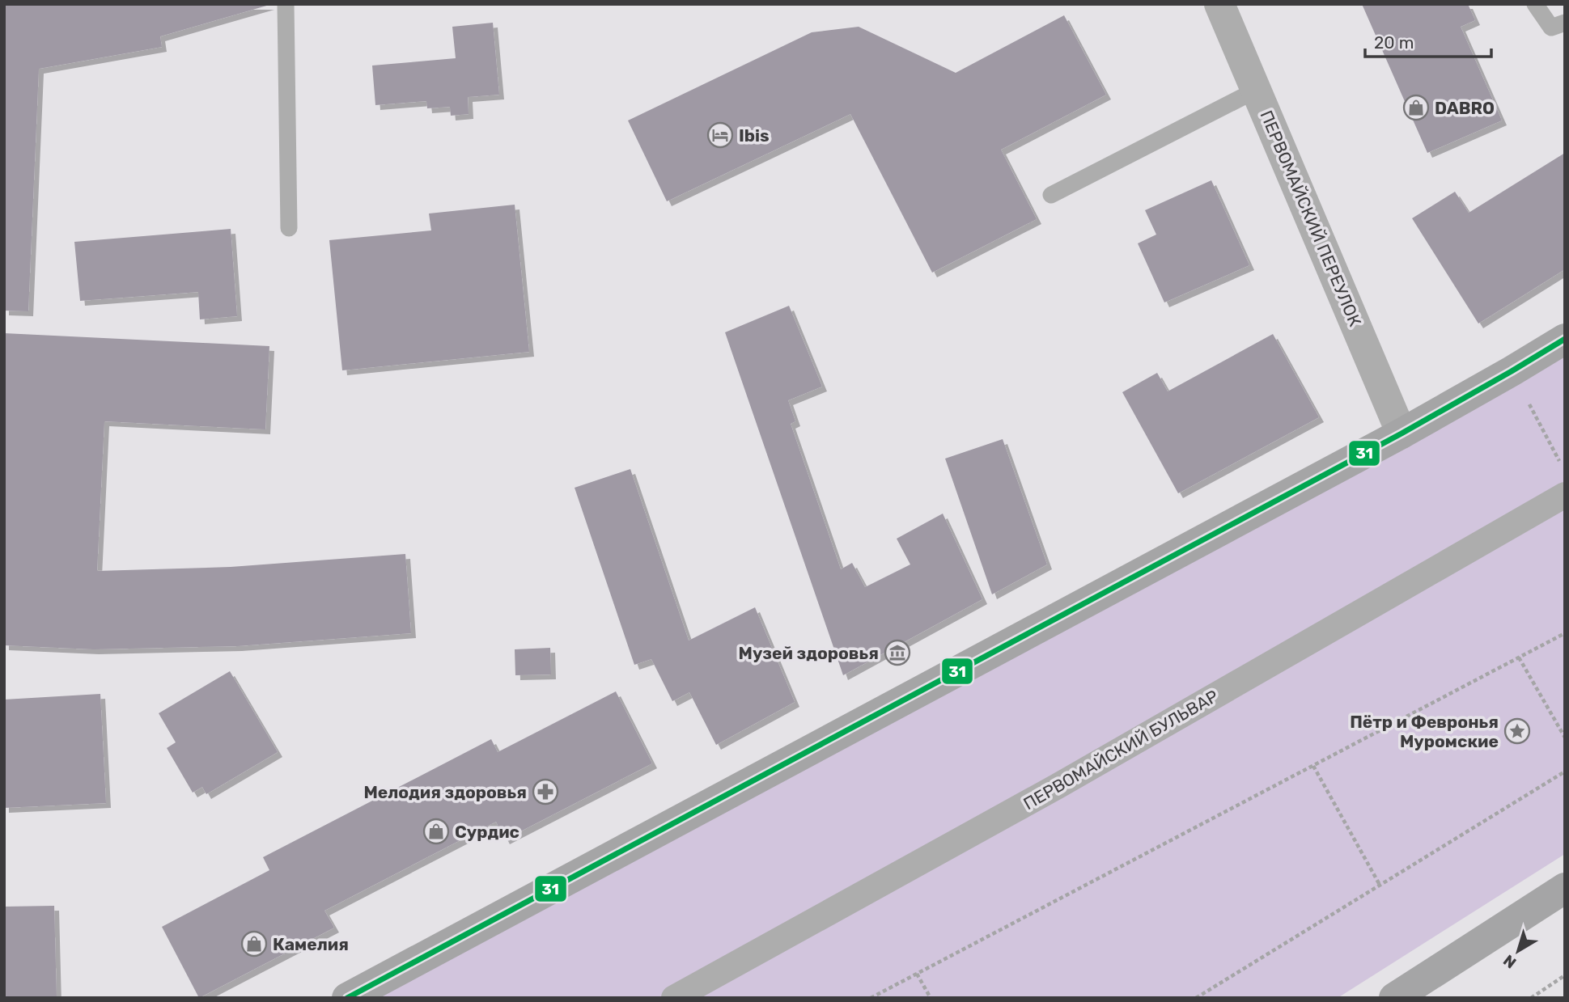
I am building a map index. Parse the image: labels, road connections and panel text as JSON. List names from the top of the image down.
{
  "streets": {
    "street": ["ПЕРВОМАЙСКИЙ ПЕРЕУЛОК", "ПЕРВОМАЙСКИЙ БУЛЬВАР"]
  },
  "places": {
    "shop": ["DABRO", "Сурдис", "Камелия"],
    "hotel": ["Ibis"],
    "museum": ["Музей здоровья"],
    "place": ["Пётр и Февронья Муромские"],
    "pharmacy": ["Мелодия здоровья"]
  },
  "lines": ["transit line 31"],
  "scale_bar": "20 m",
  "north": "bottom left"
}
